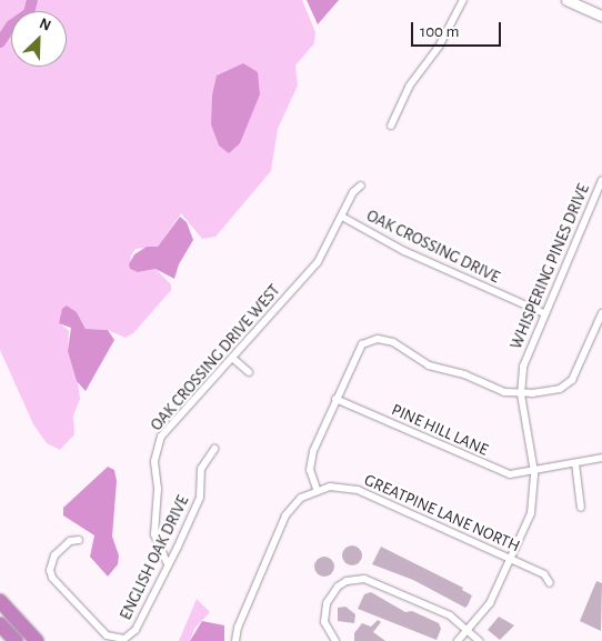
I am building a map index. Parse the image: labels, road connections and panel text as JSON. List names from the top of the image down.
{
  "streets": {
    "street": [
      "OAK CROSSING DRIVE",
      "WHISPERING PINES DRIVE",
      "OAK CROSSING DRIVE WEST",
      "PINE HILL LANE",
      "GREATPINE LANE NORTH",
      "ENGLISH OAK DRIVE"
    ]
  },
  "crossings": [
    ["OAK CROSSING DRIVE", "WHISPERING PINES DRIVE"],
    ["OAK CROSSING DRIVE", "OAK CROSSING DRIVE WEST"],
    ["WHISPERING PINES DRIVE", "PINE HILL LANE"],
    ["WHISPERING PINES DRIVE", "GREATPINE LANE NORTH"],
    ["OAK CROSSING DRIVE WEST", "ENGLISH OAK DRIVE"]
  ],
  "scale_bar": "100 m",
  "north": "top right"
}
